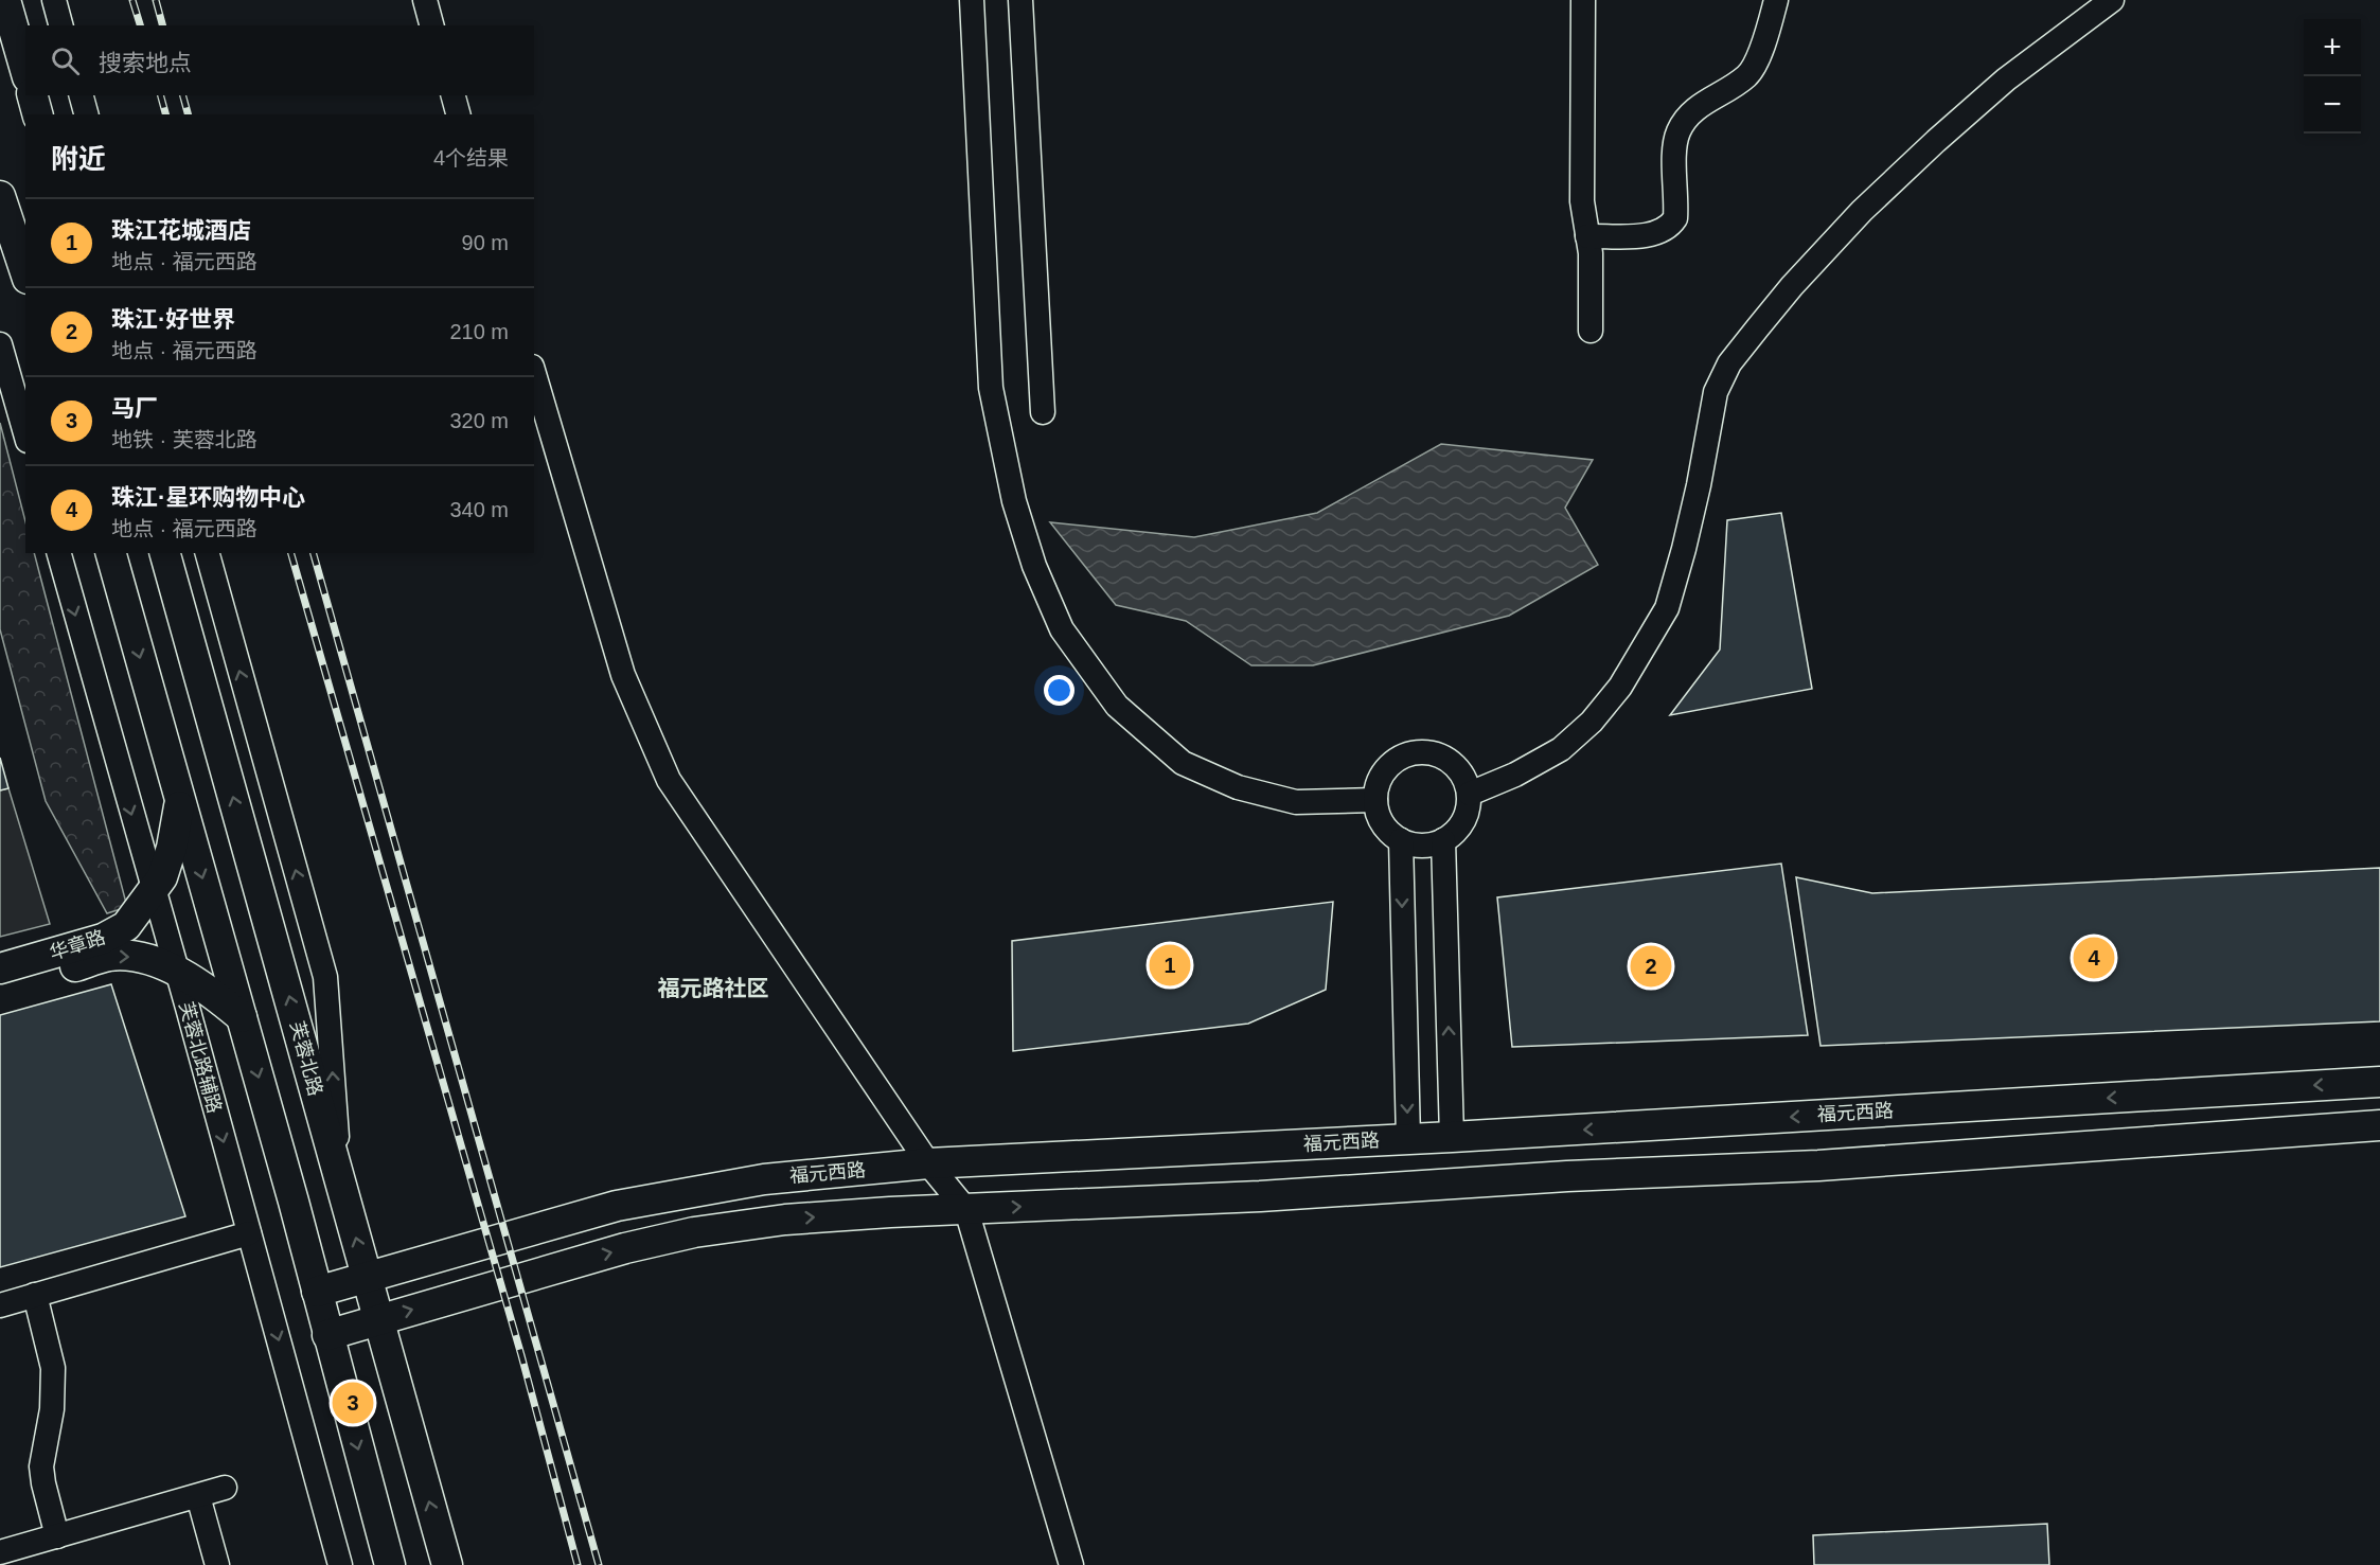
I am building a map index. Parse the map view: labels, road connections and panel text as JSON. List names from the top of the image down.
{
  "streets": {
    "main road": ["华章路", "芙蓉北路", "福元西路"],
    "street": ["芙蓉北路辅路"]
  },
  "crossings": [
    ["华章路", "芙蓉北路辅路"],
    ["芙蓉北路", "福元西路"]
  ],
  "districts": ["福元路社区"],
  "page": {
    "map_buttons": ["+", "−"],
    "search": "搜索地点",
    "heading": ["附近", "4个结果"],
    "list": [
      {
        "mark": "1",
        "name": "珠江花城酒店",
        "note": "地点 · 福元西路",
        "value": "90 m"
      },
      {
        "mark": "2",
        "name": "珠江·好世界",
        "note": "地点 · 福元西路",
        "value": "210 m"
      },
      {
        "mark": "3",
        "name": "马厂",
        "note": "地铁 · 芙蓉北路",
        "value": "320 m"
      },
      {
        "mark": "4",
        "name": "珠江·星环购物中心",
        "note": "地点 · 福元西路",
        "value": "340 m"
      }
    ],
    "pins": [
      "4",
      "1",
      "2",
      "3"
    ]
  }
}
